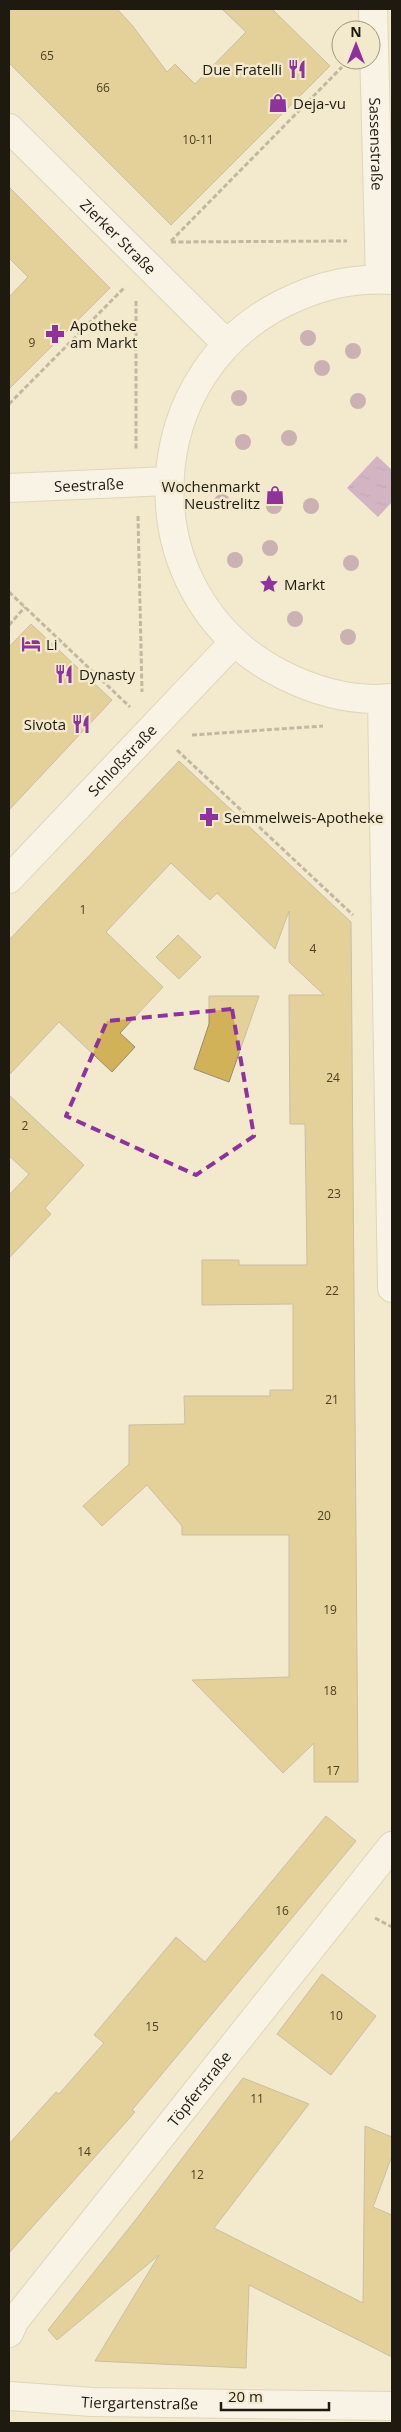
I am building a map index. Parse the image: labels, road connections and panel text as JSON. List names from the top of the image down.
{
  "streets": {
    "street": [
      "Sassenstraße",
      "Zierker Straße",
      "Seestraße",
      "Schloßstraße",
      "Töpferstraße",
      "Tiergartenstraße"
    ]
  },
  "places": {
    "restaurant": ["Due Fratelli", "Dynasty", "Sivota"],
    "shop": ["Deja-vu", "Wochenmarkt Neustrelitz"],
    "pharmacy": ["Apotheke am Markt", "Semmelweis-Apotheke"],
    "place": ["Markt"],
    "hotel": ["Li"]
  },
  "house_numbers": [
    "65",
    "66",
    "10-11",
    "9",
    "1",
    "4",
    "24",
    "2",
    "23",
    "22",
    "21",
    "20",
    "19",
    "18",
    "17",
    "16",
    "10",
    "15",
    "11",
    "14",
    "12"
  ],
  "scale_bar": "20 m",
  "north": "top"
}
